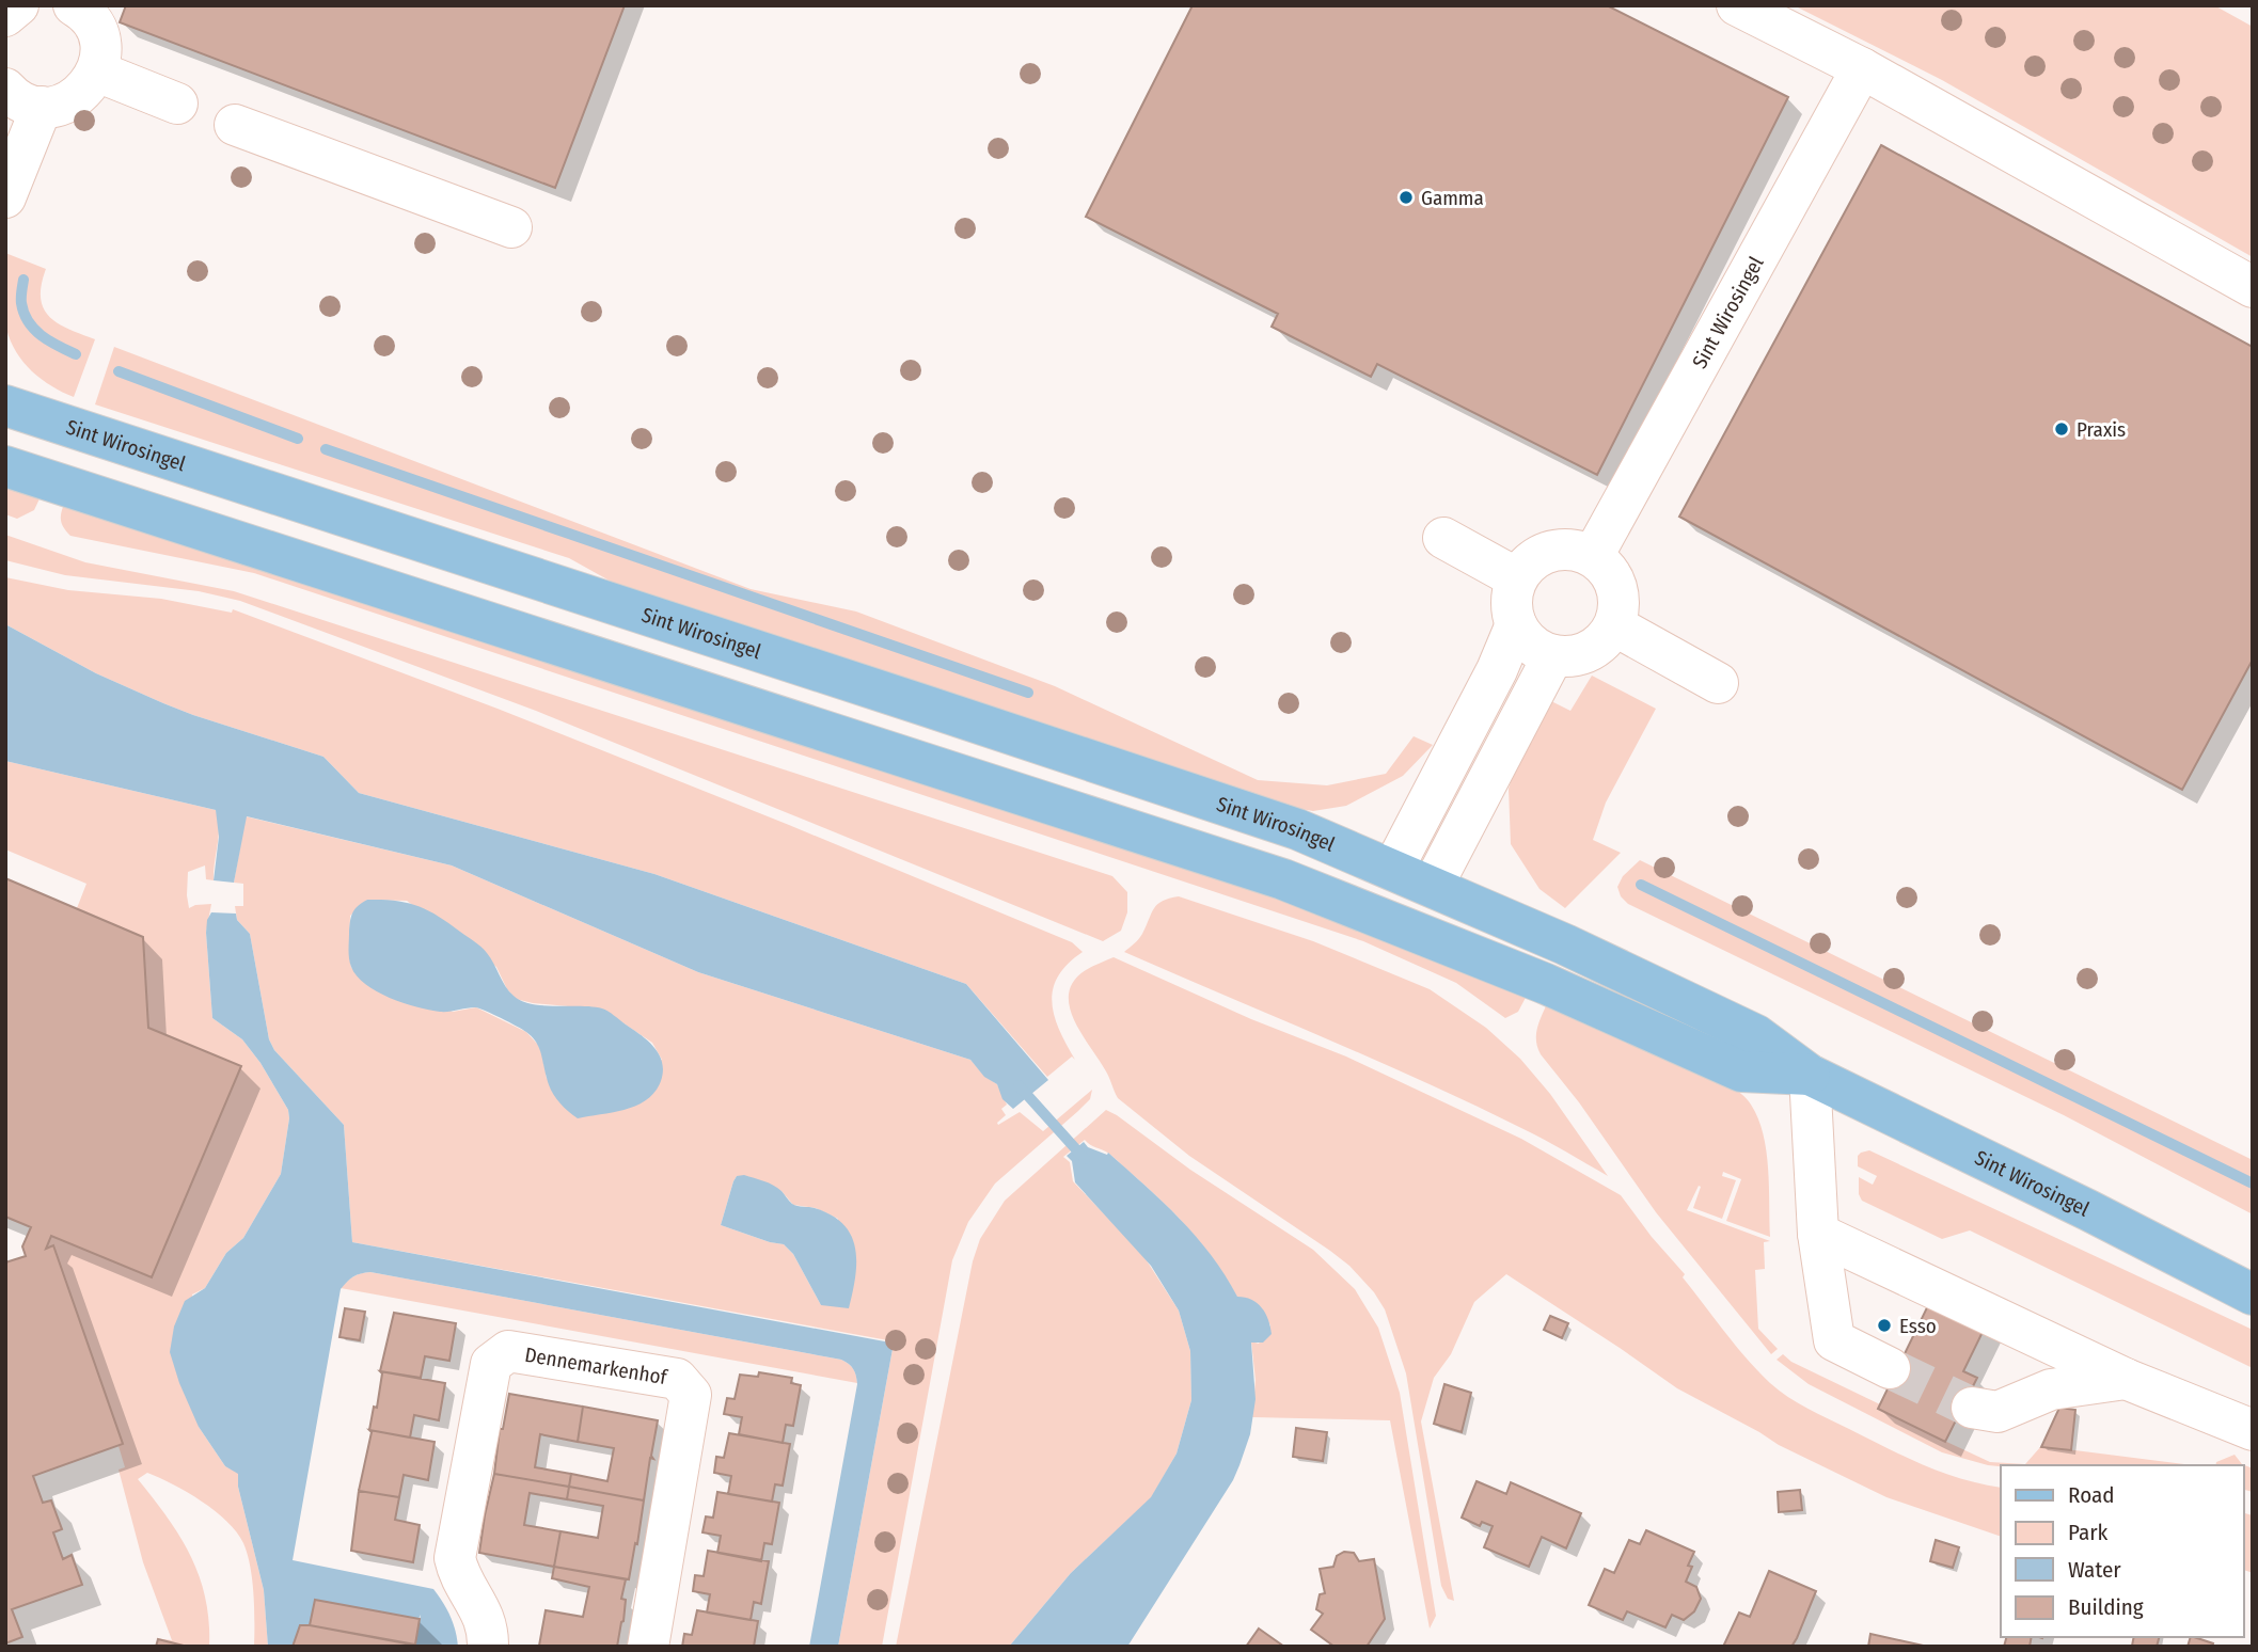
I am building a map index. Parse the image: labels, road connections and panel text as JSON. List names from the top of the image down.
{
  "streets": {
    "main road": ["Sint Wirosingel"],
    "street": ["Dennemarkenhof"]
  },
  "places": ["Gamma", "Praxis", "Esso"],
  "legend": [
    "Road",
    "Park",
    "Water",
    "Building"
  ]
}
